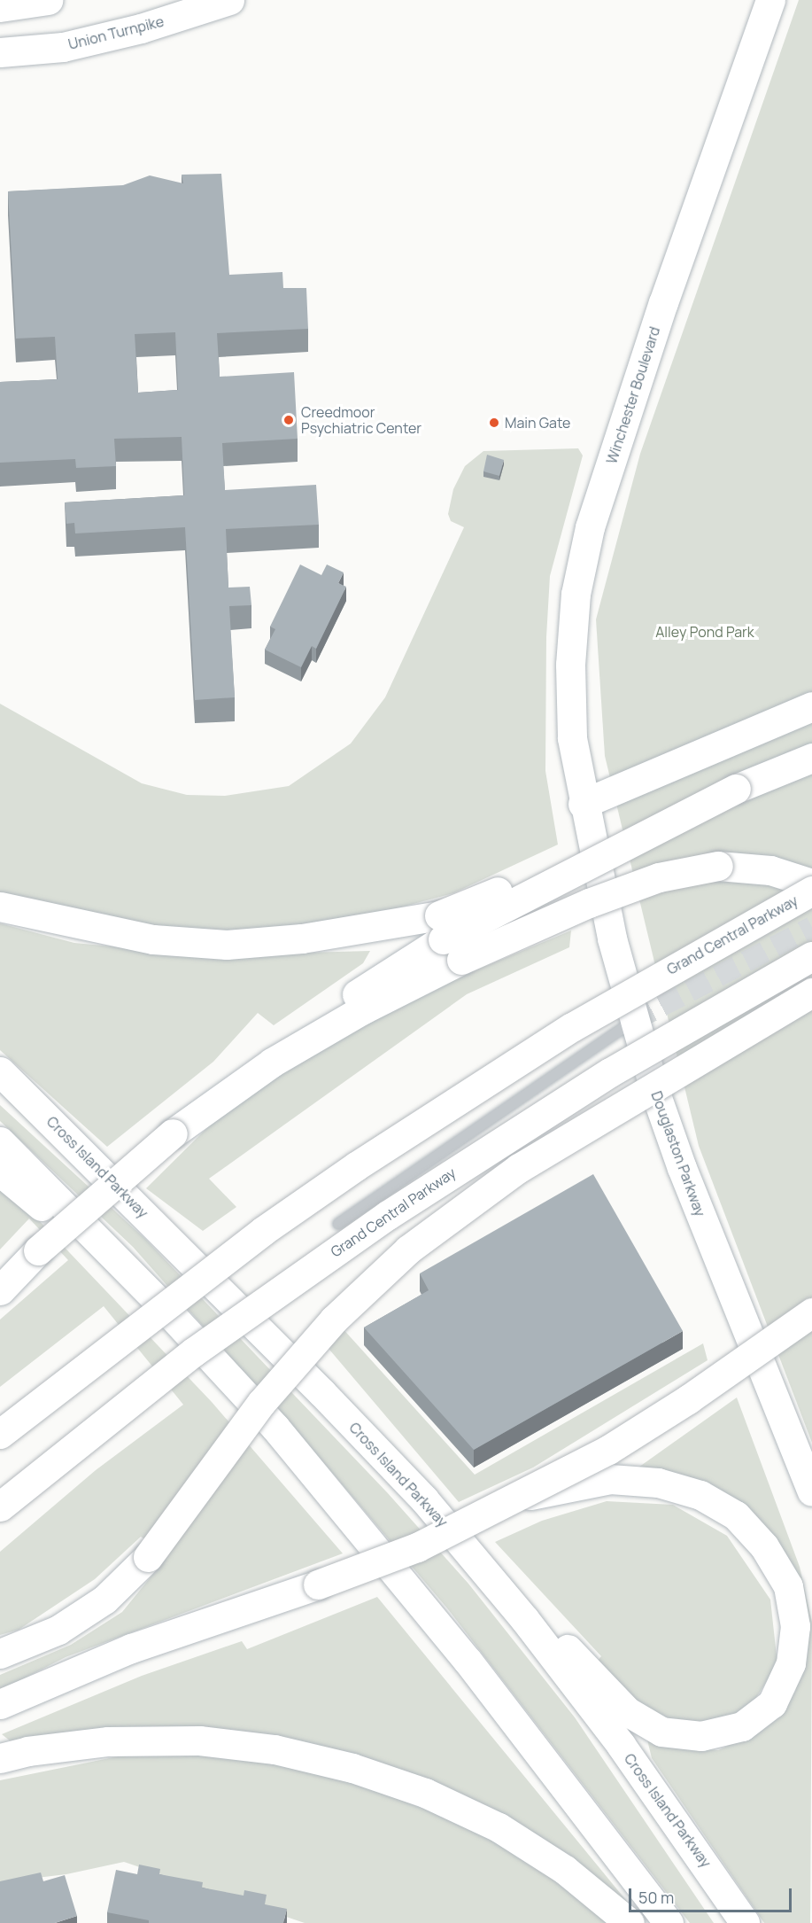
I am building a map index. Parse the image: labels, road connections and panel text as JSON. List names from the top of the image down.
{
  "streets": {
    "main road": [
      "Union Turnpike",
      "Winchester Boulevard",
      "Grand Central Parkway",
      "Douglaston Parkway",
      "Cross Island Parkway"
    ]
  },
  "crossings": [
    ["Winchester Boulevard", "Douglaston Parkway"]
  ],
  "parks": ["Alley Pond Park"],
  "places": ["Creedmoor Psychiatric Center", "Main Gate"],
  "scale_bar": "50 m"
}
